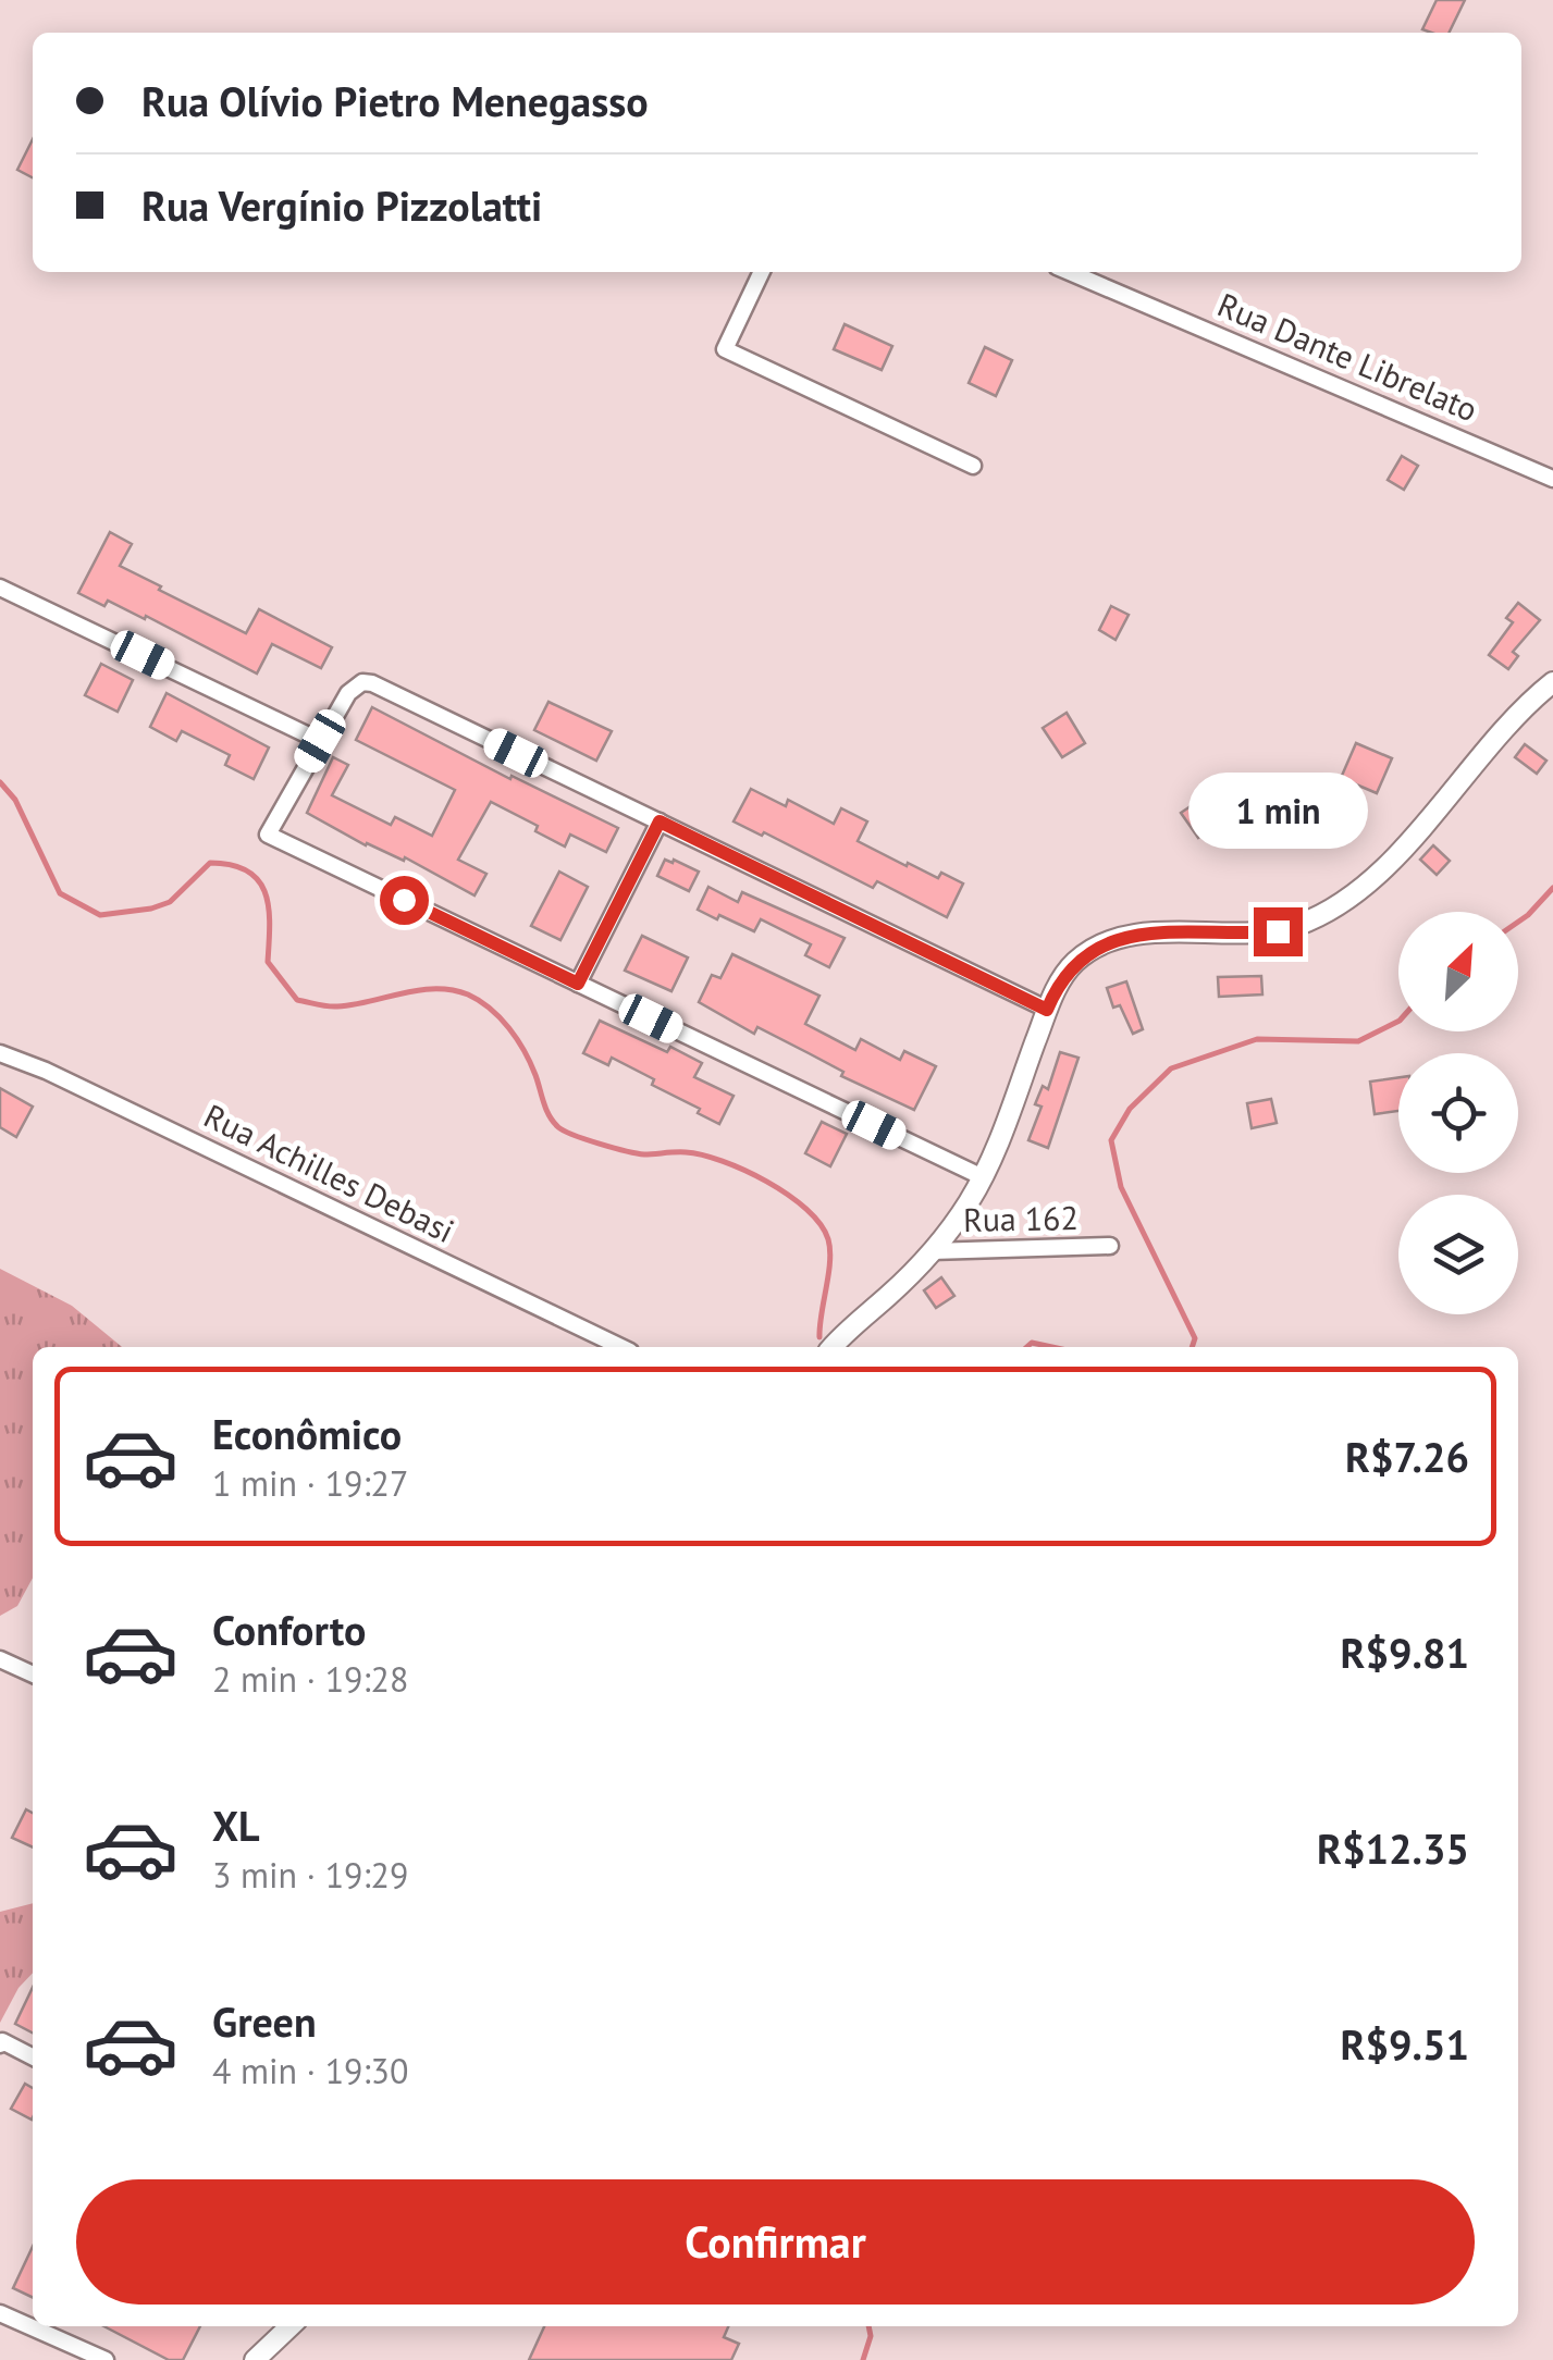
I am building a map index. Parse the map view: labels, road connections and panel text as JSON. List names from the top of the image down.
{
  "streets": {
    "street": ["Rua Dante Librelato", "Rua Achilles Debasi", "Rua 162"]
  },
  "north": "top right",
  "page": {
    "banner": ["Rua Olívio Pietro Menegasso", "Rua Vergínio Pizzolatti"],
    "bubble": "1 min",
    "list": [
      {
        "name": "Econômico",
        "note": "1 min · 19:27",
        "value": "R$7.26"
      },
      {
        "name": "Conforto",
        "note": "2 min · 19:28",
        "value": "R$9.81"
      },
      {
        "name": "XL",
        "note": "3 min · 19:29",
        "value": "R$12.35"
      },
      {
        "name": "Green",
        "note": "4 min · 19:30",
        "value": "R$9.51"
      }
    ],
    "buttons": "Confirmar"
  }
}
